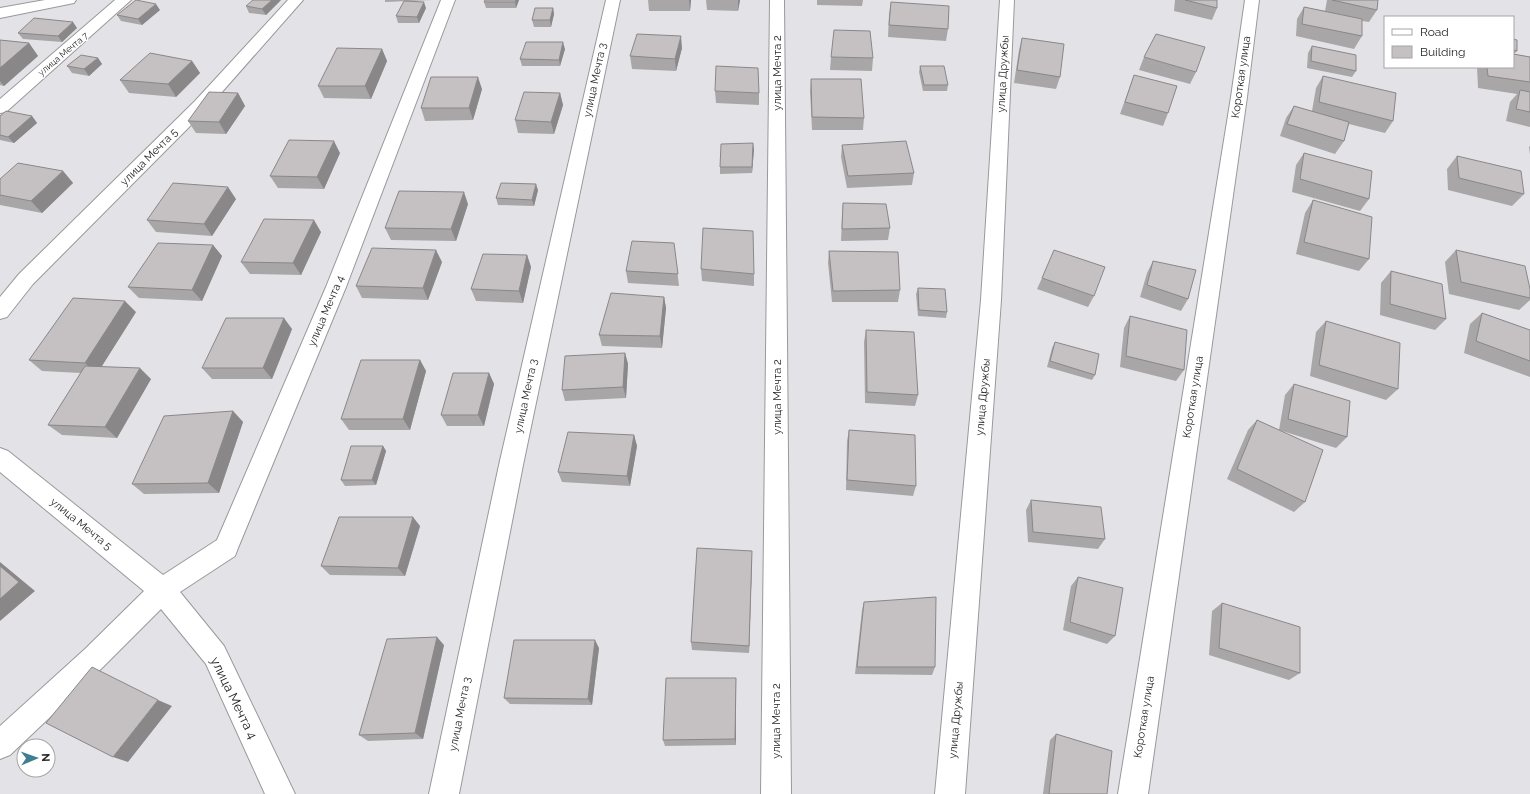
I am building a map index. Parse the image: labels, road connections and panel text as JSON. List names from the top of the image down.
{
  "streets": {
    "street": [
      "улица Мечта 7",
      "улица Мечта 2",
      "улица Дружбы",
      "Короткая улица",
      "улица Мечта 3",
      "улица Мечта 5",
      "улица Мечта 4"
    ]
  },
  "crossings": [
    ["улица Мечта 5", "улица Мечта 4"]
  ],
  "legend": ["Road", "Building"],
  "north": "right"
}
